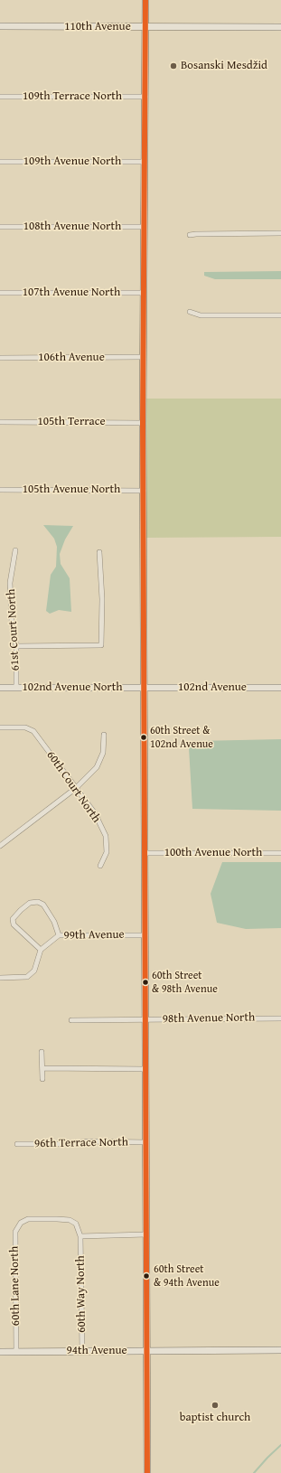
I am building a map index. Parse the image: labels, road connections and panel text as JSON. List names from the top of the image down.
{
  "streets": {
    "street": [
      "110th Avenue",
      "109th Terrace North",
      "109th Avenue North",
      "108th Avenue North",
      "107th Avenue North",
      "106th Avenue",
      "105th Terrace",
      "105th Avenue North",
      "61st Court North",
      "102nd Avenue North",
      "102nd Avenue",
      "60th Court North",
      "100th Avenue North",
      "99th Avenue",
      "98th Avenue North",
      "96th Terrace North",
      "60th Lane North",
      "60th Way North",
      "94th Avenue"
    ]
  },
  "crossings": [
    ["61st Court North", "102nd Avenue North"],
    ["102nd Avenue North", "102nd Avenue"],
    ["60th Lane North", "60th Way North"],
    ["60th Lane North", "94th Avenue"],
    ["60th Way North", "94th Avenue"]
  ],
  "places": [
    "Bosanski Mesdžid",
    "60th Street & 102nd Avenue",
    "60th Street & 98th Avenue",
    "60th Street & 94th Avenue",
    "baptist church"
  ]
}
